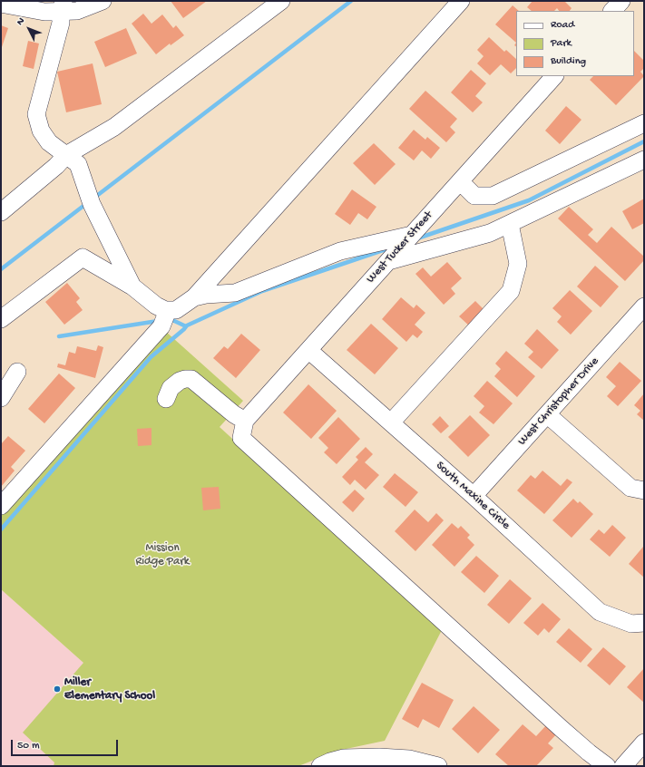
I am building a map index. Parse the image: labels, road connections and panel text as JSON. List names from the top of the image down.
{
  "streets": {
    "street": ["West Tucker Street", "West Christopher Drive", "South Maxine Circle"]
  },
  "crossings": [
    ["West Tucker Street", "South Maxine Circle"],
    ["West Christopher Drive", "South Maxine Circle"]
  ],
  "parks": ["Mission Ridge Park"],
  "places": ["Miller Elementary School"],
  "legend": ["Road", "Park", "Building"],
  "scale_bar": "50 m",
  "north": "top left"
}
